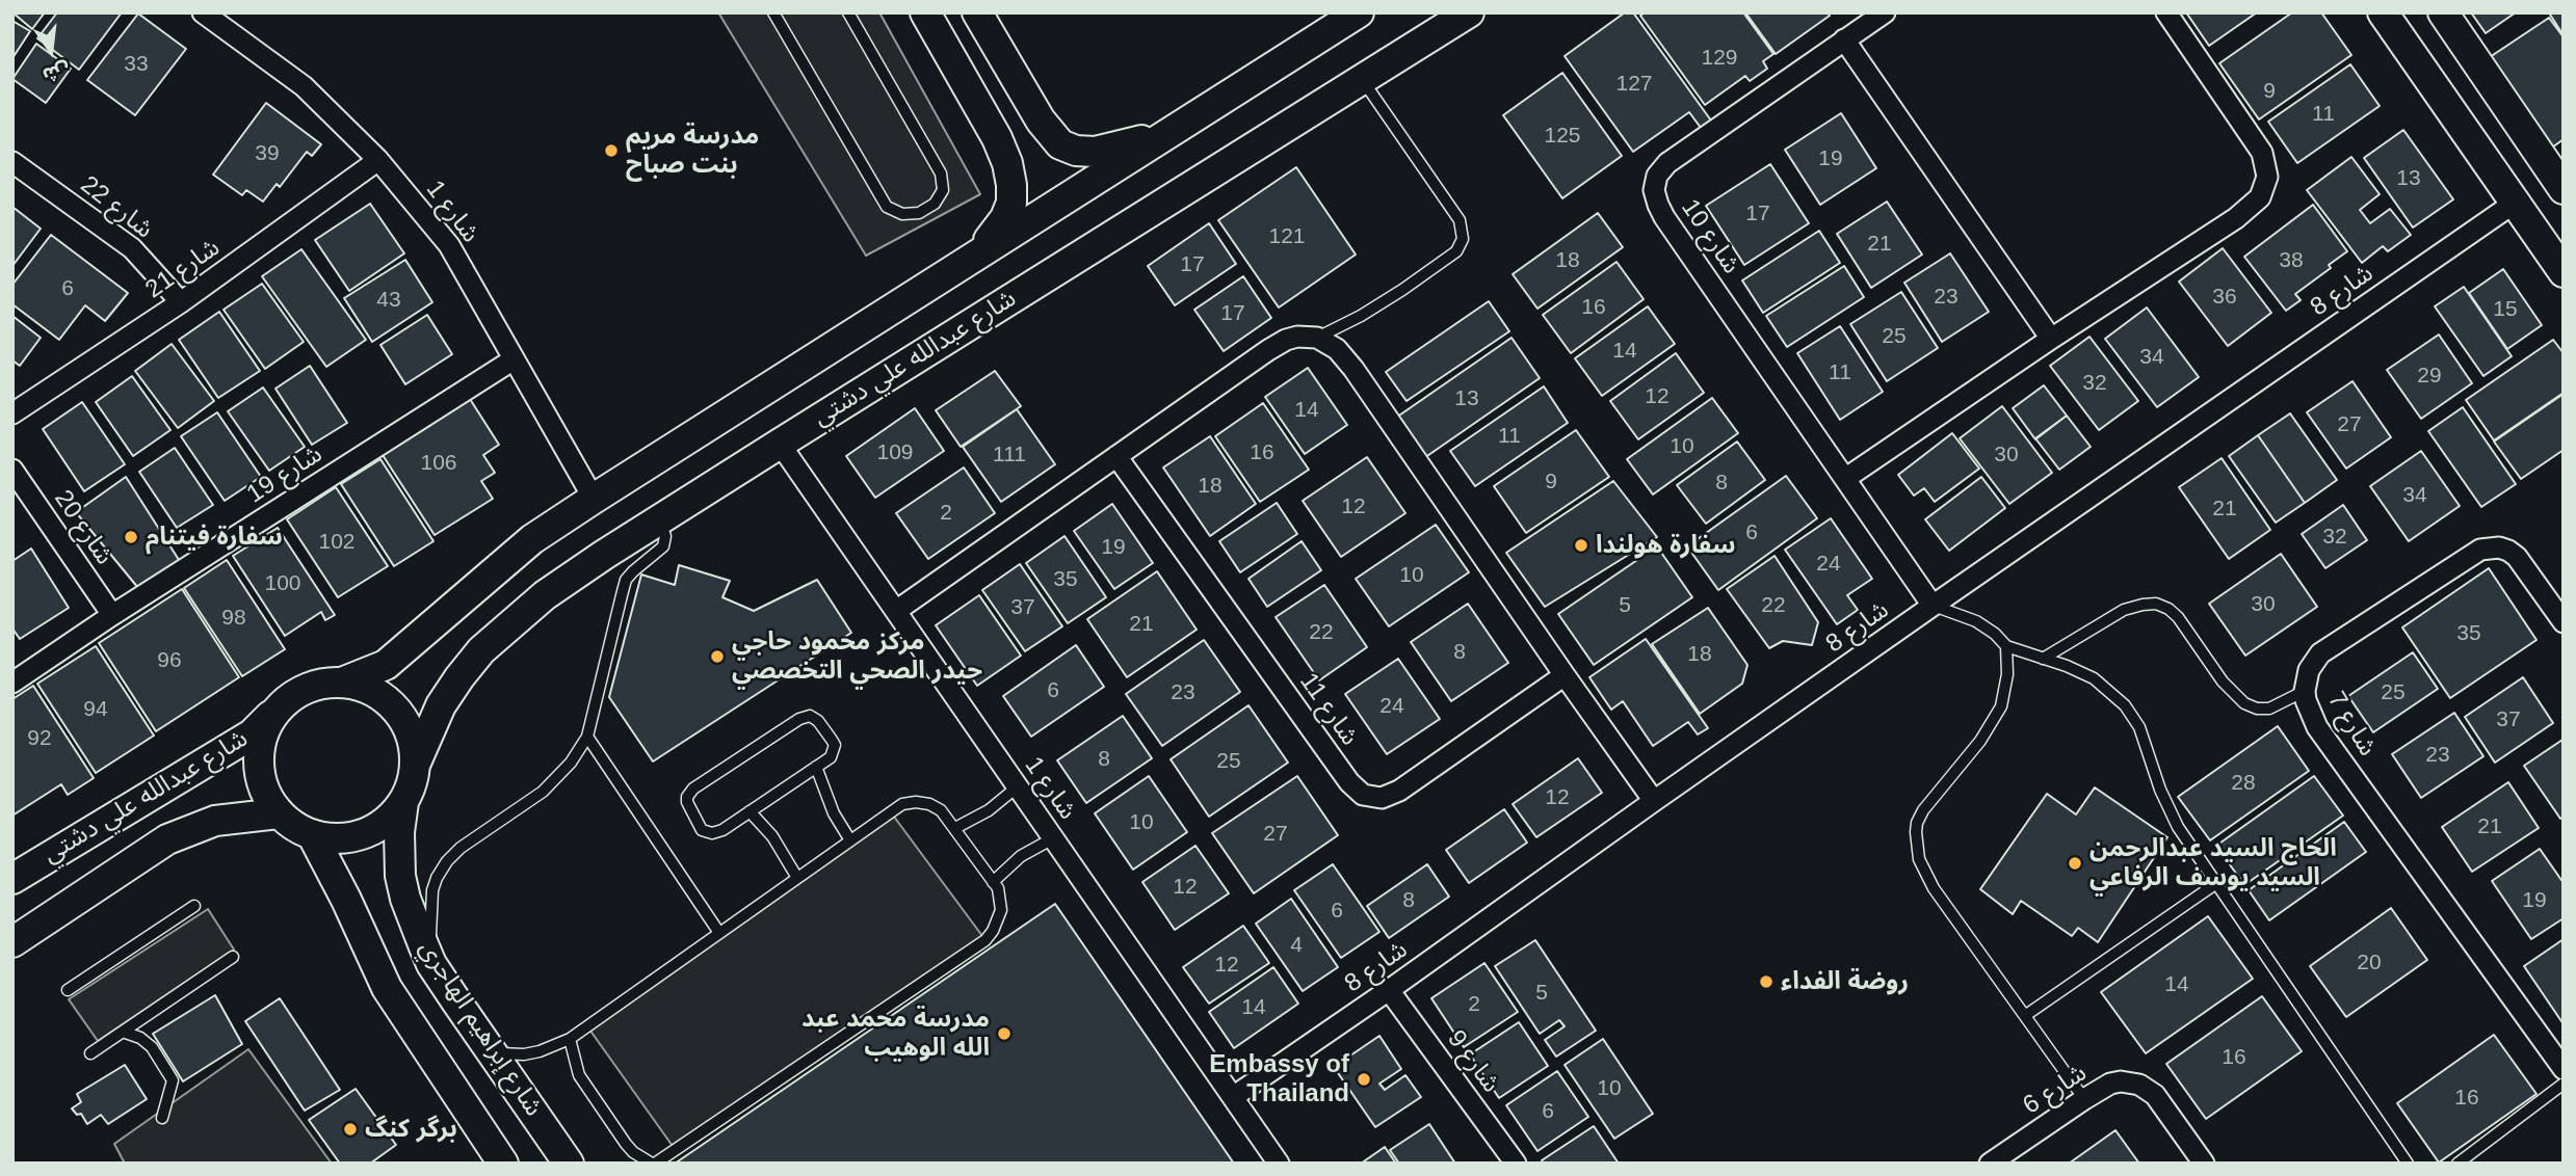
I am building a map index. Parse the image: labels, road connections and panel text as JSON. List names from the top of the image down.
{
  "streets": {
    "main road": ["شارع عبدالله علي دشتي", "شارع إبراهيم الهاجري"],
    "street": [
      "شارع 22",
      "شارع 1",
      "شارع 10",
      "شارع 21",
      "شارع 8",
      "شارع 19",
      "شارع 20",
      "شارع 11",
      "شارع 7",
      "شارع 9",
      "شارع 6"
    ]
  },
  "crossings": [
    ["شارع 22", "شارع 21"],
    ["شارع 1", "شارع 21"],
    ["شارع 1", "شارع 8"],
    ["شارع 1", "شارع عبدالله علي دشتي"],
    ["شارع 1", "شارع 19"],
    ["شارع 10", "شارع 8"],
    ["شارع 8", "شارع 9"],
    ["شارع عبدالله علي دشتي", "شارع إبراهيم الهاجري"],
    ["شارع 19", "شارع 20"]
  ],
  "places": [
    "مدرسة مريم بنت صباح",
    "سفارة فيتنام",
    "سفارة هولندا",
    "مركز محمود حاجي حيدر الصحي التخصصي",
    "الحاج السيد عبدالرحمن السيد يوسف الرفاعي",
    "روضة الفداء",
    "مدرسة محمد عبد الله الوهيب",
    "Embassy of Thailand",
    "برگر كنگ"
  ],
  "house_numbers": [
    "129",
    "33",
    "127",
    "9",
    "11",
    "125",
    "39",
    "19",
    "13",
    "17",
    "121",
    "21",
    "18",
    "38",
    "17",
    "6",
    "23",
    "36",
    "43",
    "16",
    "15",
    "17",
    "25",
    "14",
    "34",
    "11",
    "29",
    "32",
    "12",
    "13",
    "14",
    "27",
    "11",
    "10",
    "109",
    "16",
    "111",
    "30",
    "106",
    "9",
    "8",
    "18",
    "34",
    "12",
    "21",
    "2",
    "6",
    "32",
    "102",
    "19",
    "24",
    "10",
    "35",
    "100",
    "30",
    "5",
    "22",
    "37",
    "98",
    "21",
    "22",
    "35",
    "8",
    "18",
    "96",
    "6",
    "23",
    "25",
    "24",
    "94",
    "37",
    "92",
    "23",
    "8",
    "25",
    "28",
    "12",
    "10",
    "21",
    "27",
    "12",
    "8",
    "19",
    "6",
    "4",
    "20",
    "12",
    "14",
    "5",
    "2",
    "14",
    "16",
    "10",
    "16",
    "6"
  ],
  "north": "bottom"
}
